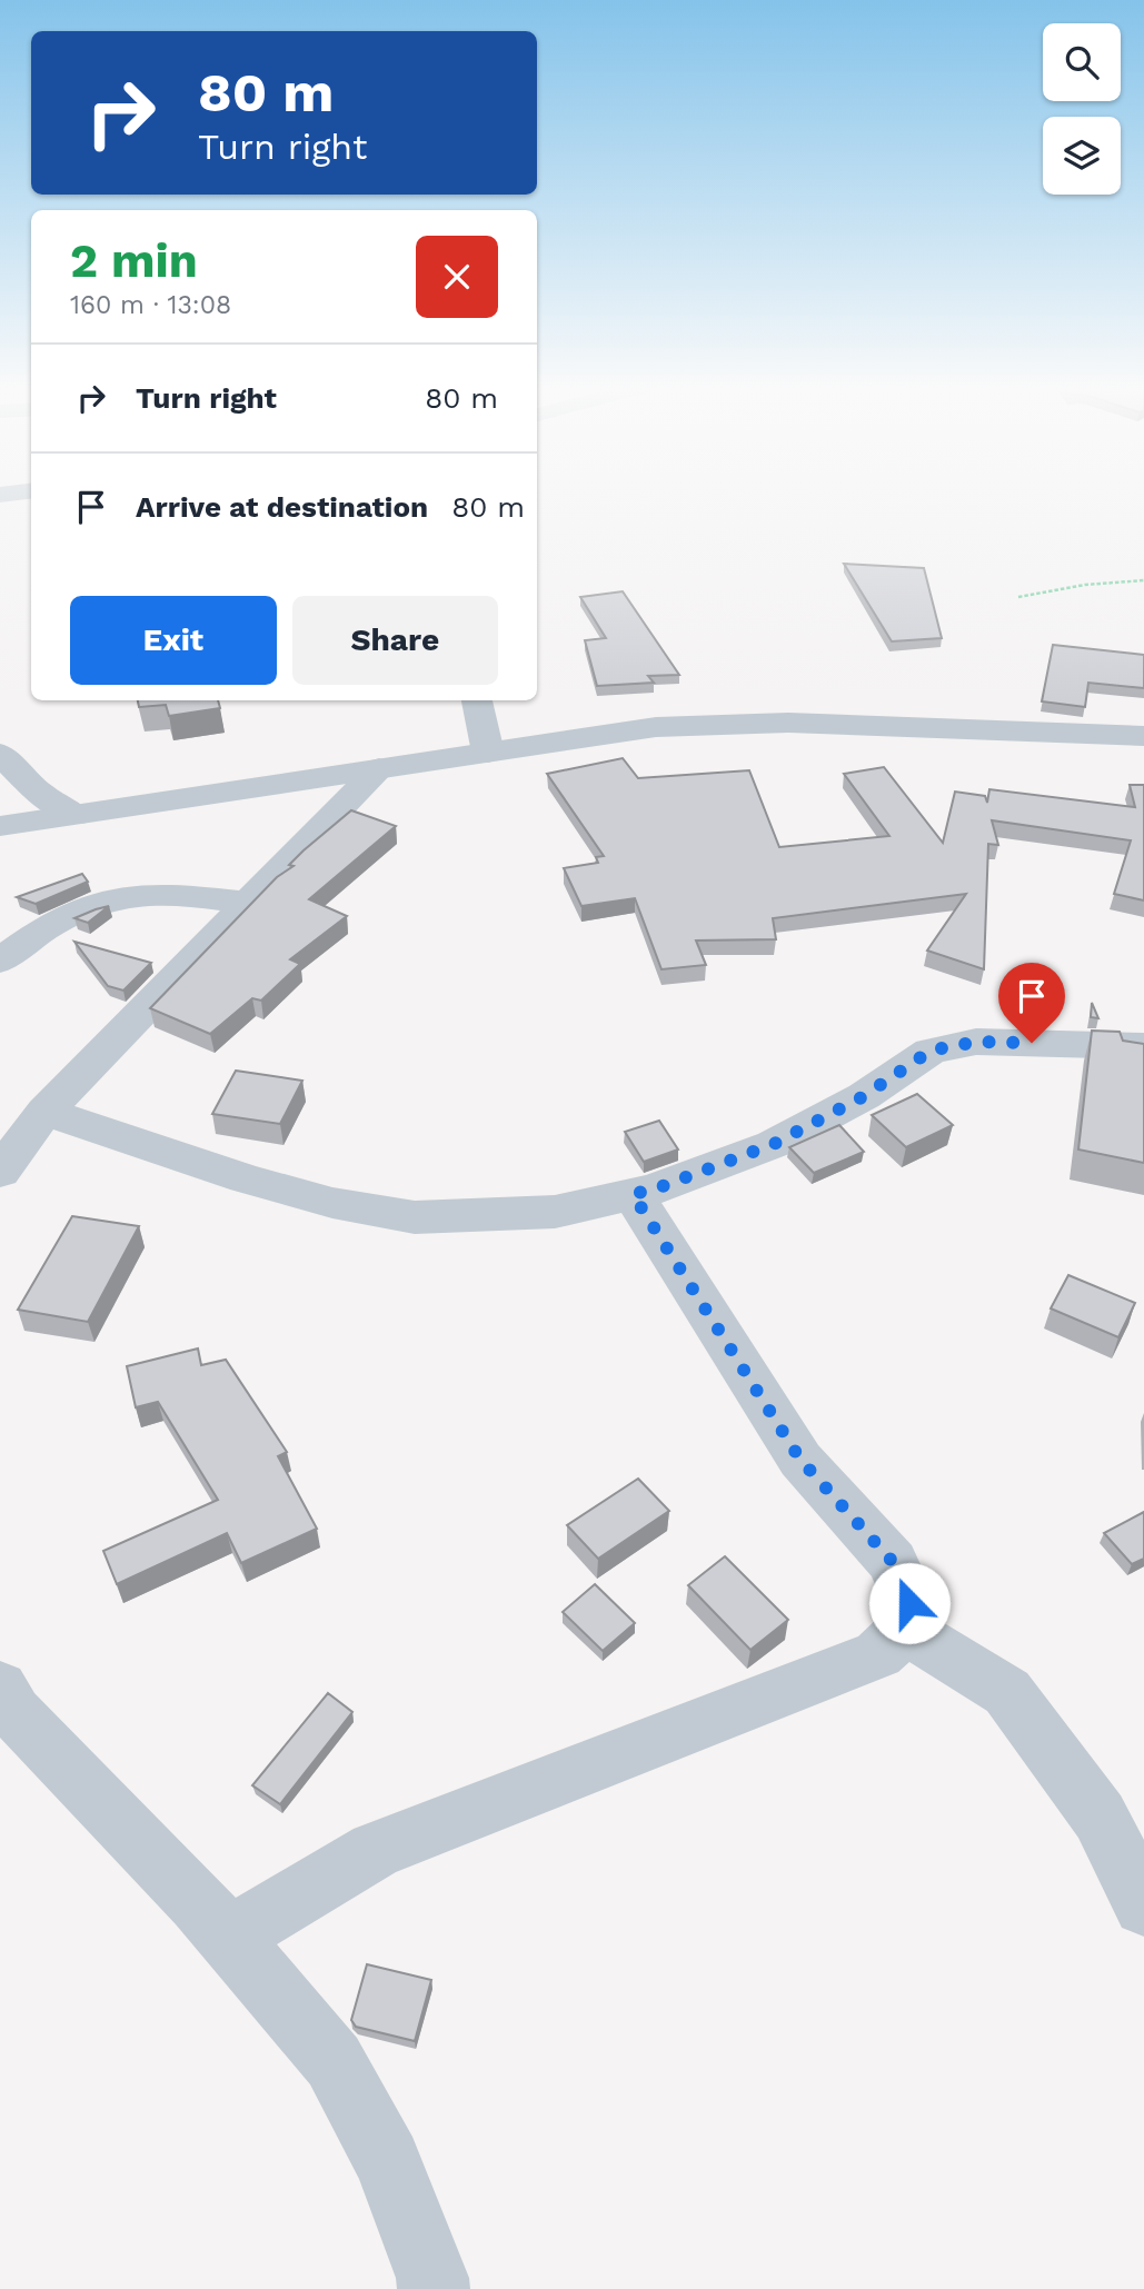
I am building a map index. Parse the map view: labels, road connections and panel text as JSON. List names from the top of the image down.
{
  "page": {
    "turn": ["80 m", "Turn right"],
    "heading": ["2 min", "160 m · 13:08"],
    "list": [
      {
        "name": "Turn right",
        "value": "80 m"
      },
      {
        "name": "Arrive at destination",
        "value": "80 m"
      }
    ],
    "buttons": ["Exit", "Share"]
  }
}
